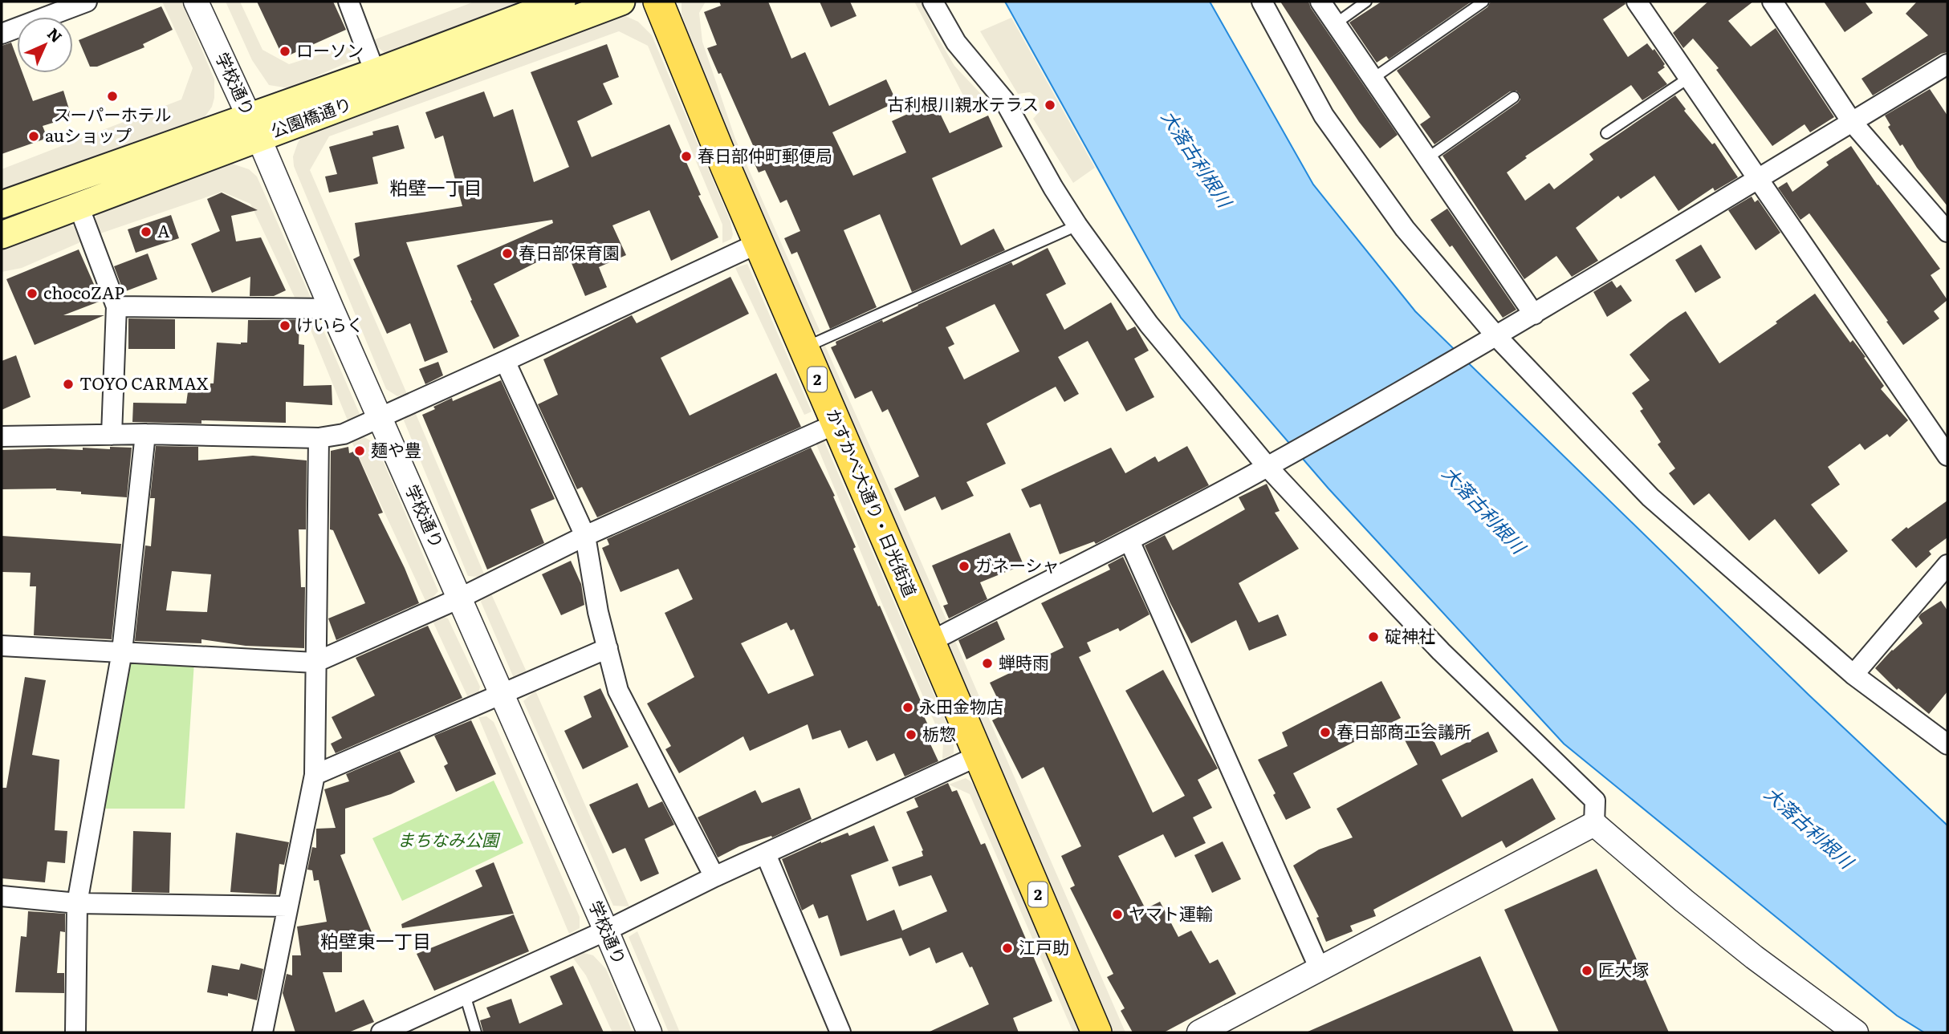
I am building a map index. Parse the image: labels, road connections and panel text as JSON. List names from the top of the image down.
{
  "streets": {
    "main road": ["公園橋通り", "2", "かすかべ大通り・日光街道"],
    "street": ["学校通り"]
  },
  "crossings": [
    ["学校通り", "公園橋通り"],
    ["2", "かすかべ大通り・日光街道"]
  ],
  "districts": ["粕壁一丁目", "粕壁東一丁目"],
  "water": ["大落古利根川"],
  "parks": ["まちなみ公園"],
  "places": [
    "ローソン",
    "スーパーホテル",
    "古利根川親水テラス",
    "auショップ",
    "春日部仲町郵便局",
    "A",
    "春日部保育園",
    "chocoZAP",
    "けいらく",
    "TOYO CARMAX",
    "麺や豊",
    "ガネーシャ",
    "碇神社",
    "蝉時雨",
    "永田金物店",
    "春日部商工会議所",
    "栃惣",
    "ヤマト運輸",
    "江戸助",
    "匠大塚"
  ],
  "north": "top right"
}
